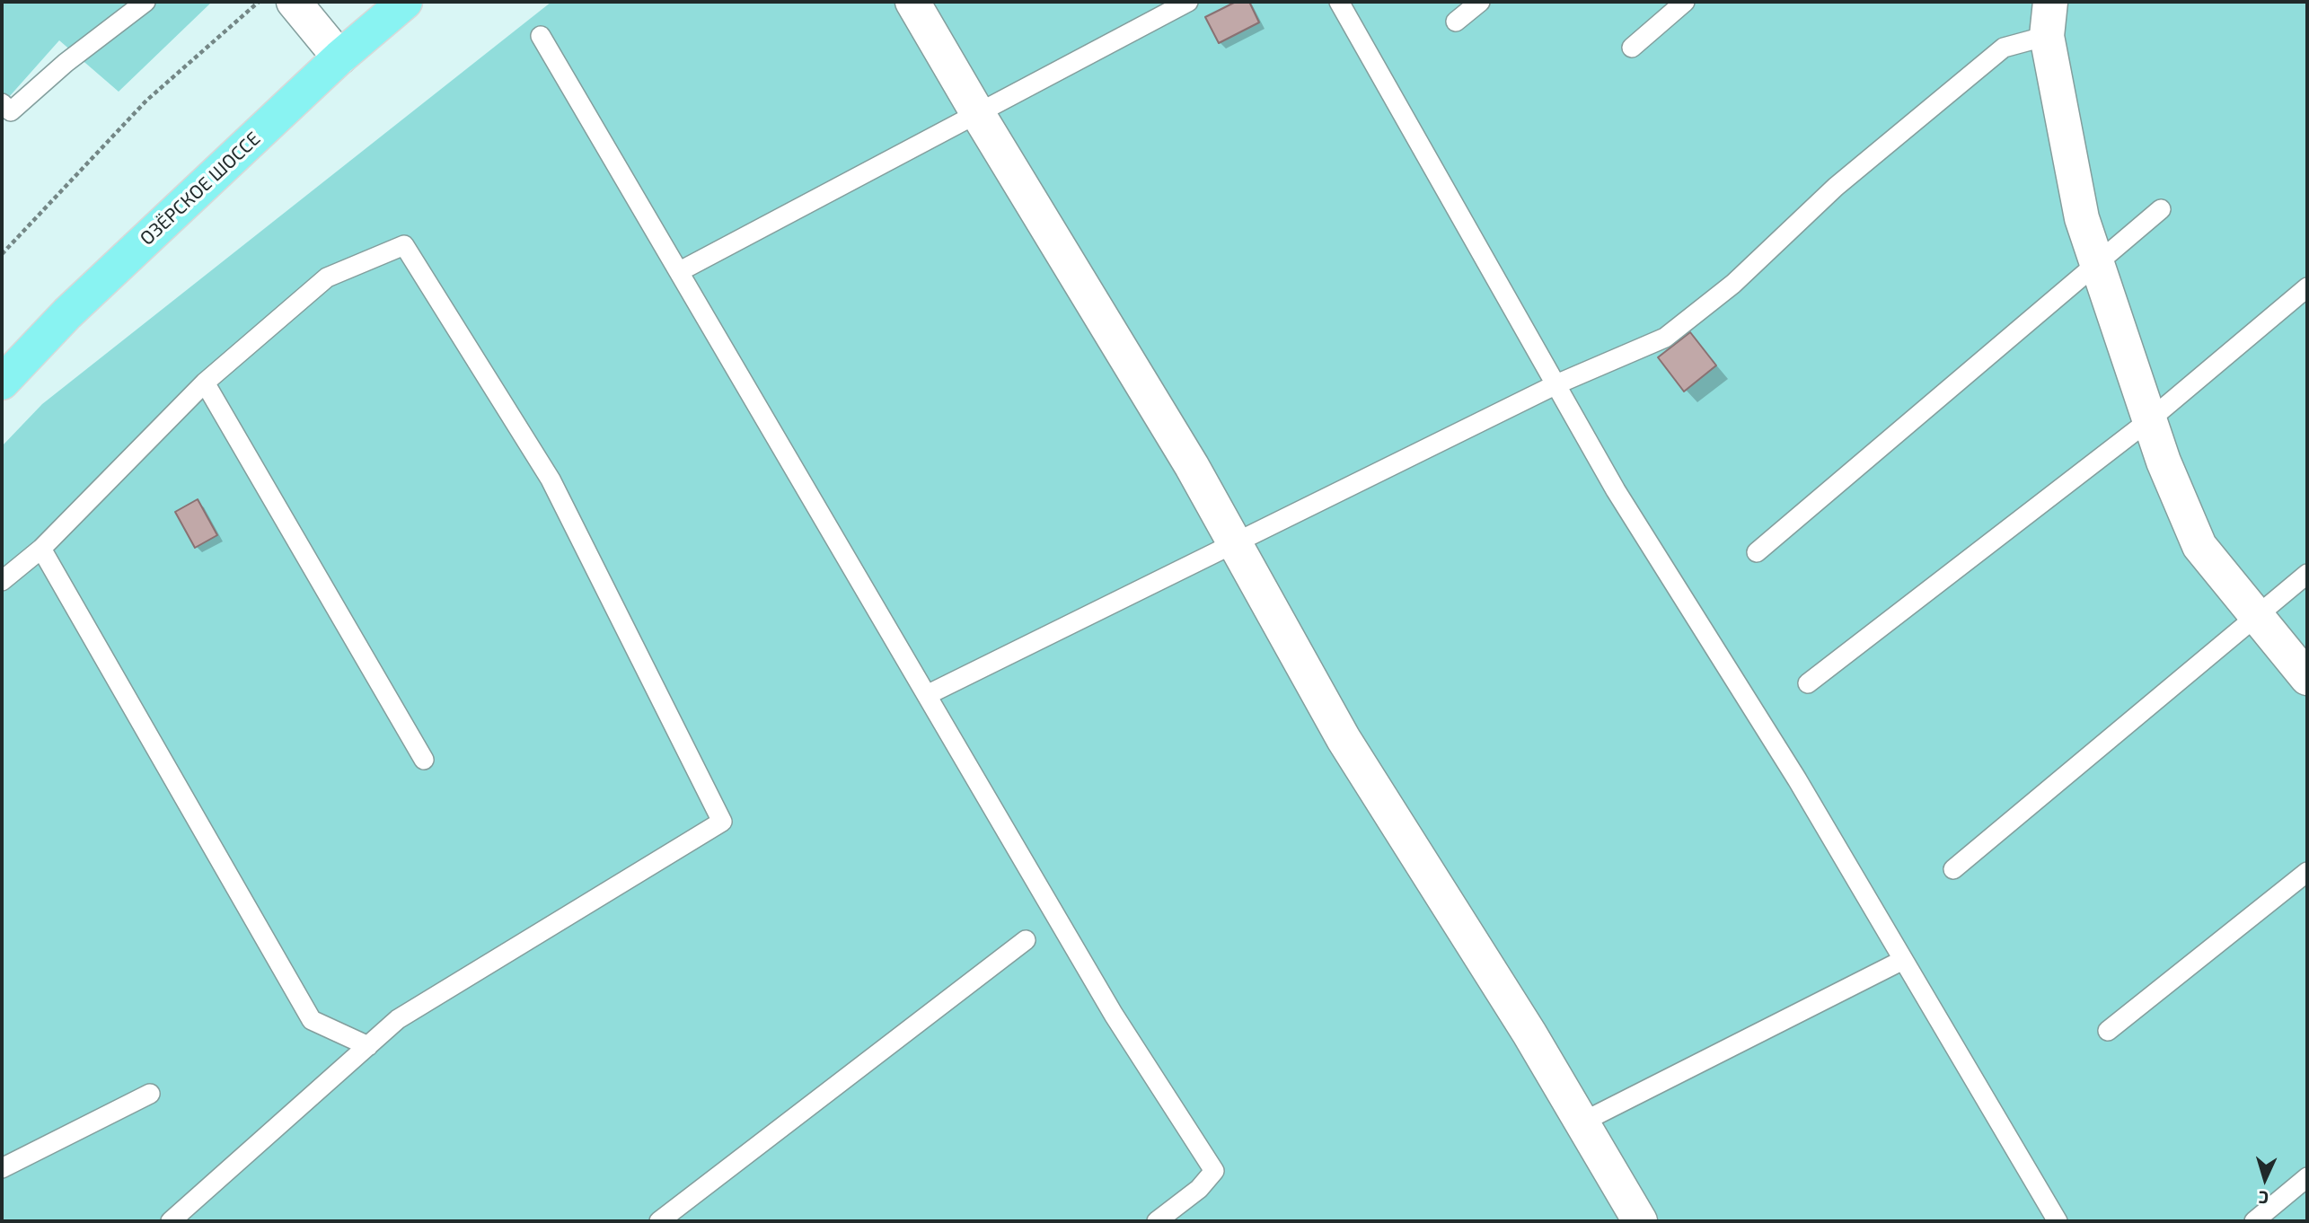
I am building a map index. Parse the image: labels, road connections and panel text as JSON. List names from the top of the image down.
{
  "streets": {
    "main road": ["ОЗЁРСКОЕ ШОССЕ"]
  },
  "north": "bottom"
}
